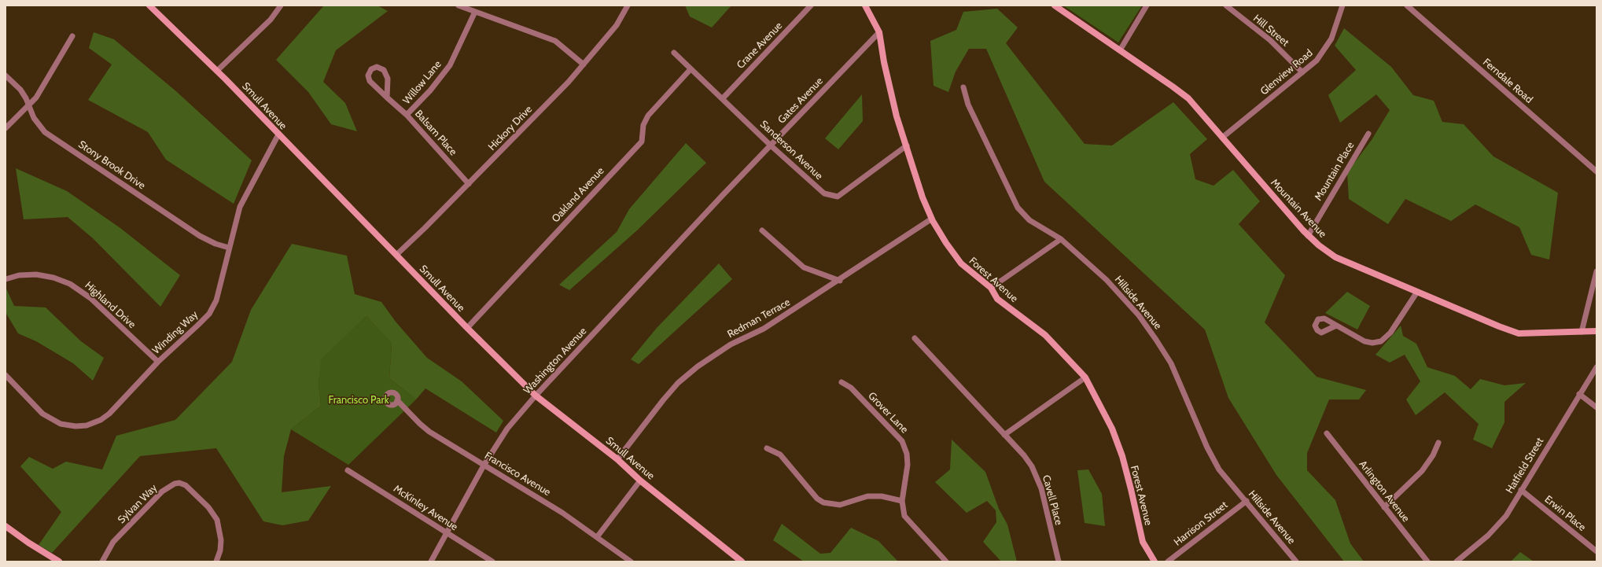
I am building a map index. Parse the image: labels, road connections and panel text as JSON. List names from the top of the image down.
{
  "streets": {
    "street": [
      "Hill Street",
      "Crane Avenue",
      "Glenview Road",
      "Ferndale Road",
      "Willow Lane",
      "Gates Avenue",
      "Smull Avenue",
      "Hickory Drive",
      "Balsam Place",
      "Sanderson Avenue",
      "Stony Brook Drive",
      "Mountain Place",
      "Oakland Avenue",
      "Mountain Avenue",
      "Forest Avenue",
      "Hillside Avenue",
      "Highland Drive",
      "Redman Terrace",
      "Winding Way",
      "Washington Avenue",
      "Grover Lane",
      "Hatfield Street",
      "Francisco Avenue",
      "Arlington Avenue",
      "Cavell Place",
      "Sylvan Way",
      "McKinley Avenue",
      "Erwin Place",
      "Harrison Street"
    ]
  },
  "crossings": [
    ["Hill Street", "Glenview Road"],
    ["Crane Avenue", "Sanderson Avenue"],
    ["Glenview Road", "Mountain Avenue"],
    ["Willow Lane", "Balsam Place"],
    ["Gates Avenue", "Sanderson Avenue"],
    ["Gates Avenue", "Forest Avenue"],
    ["Gates Avenue", "Washington Avenue"],
    ["Smull Avenue", "Hickory Drive"],
    ["Smull Avenue", "Oakland Avenue"],
    ["Smull Avenue", "Redman Terrace"],
    ["Smull Avenue", "Winding Way"],
    ["Smull Avenue", "Washington Avenue"],
    ["Hickory Drive", "Balsam Place"],
    ["Sanderson Avenue", "Oakland Avenue"],
    ["Sanderson Avenue", "Forest Avenue"],
    ["Stony Brook Drive", "Winding Way"],
    ["Mountain Place", "Mountain Avenue"],
    ["Forest Avenue", "Redman Terrace"],
    ["Hillside Avenue", "Harrison Street"],
    ["Highland Drive", "Winding Way"],
    ["Washington Avenue", "Francisco Avenue"],
    ["Washington Avenue", "McKinley Avenue"],
    ["Hatfield Street", "Erwin Place"]
  ],
  "parks": ["Francisco Park"]
}
